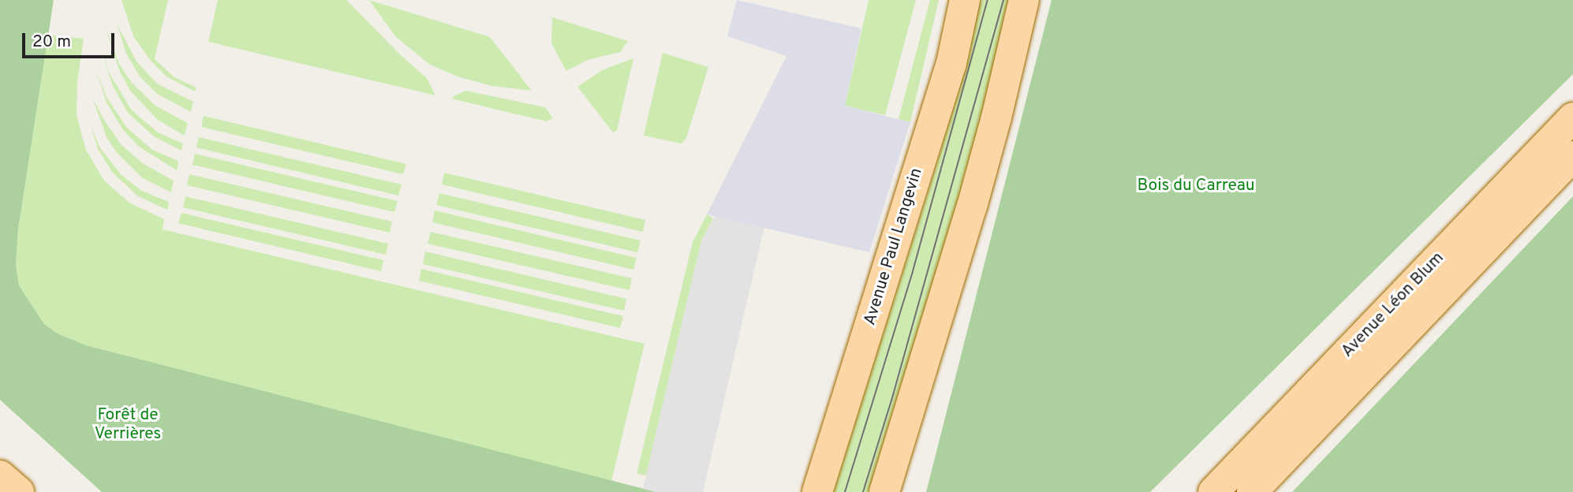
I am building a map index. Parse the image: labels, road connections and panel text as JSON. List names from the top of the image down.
{
  "streets": {
    "main road": ["Avenue Paul Langevin", "Avenue Léon Blum"]
  },
  "parks": ["Bois du Carreau", "Forêt de Verrières"],
  "scale_bar": "20 m"
}
